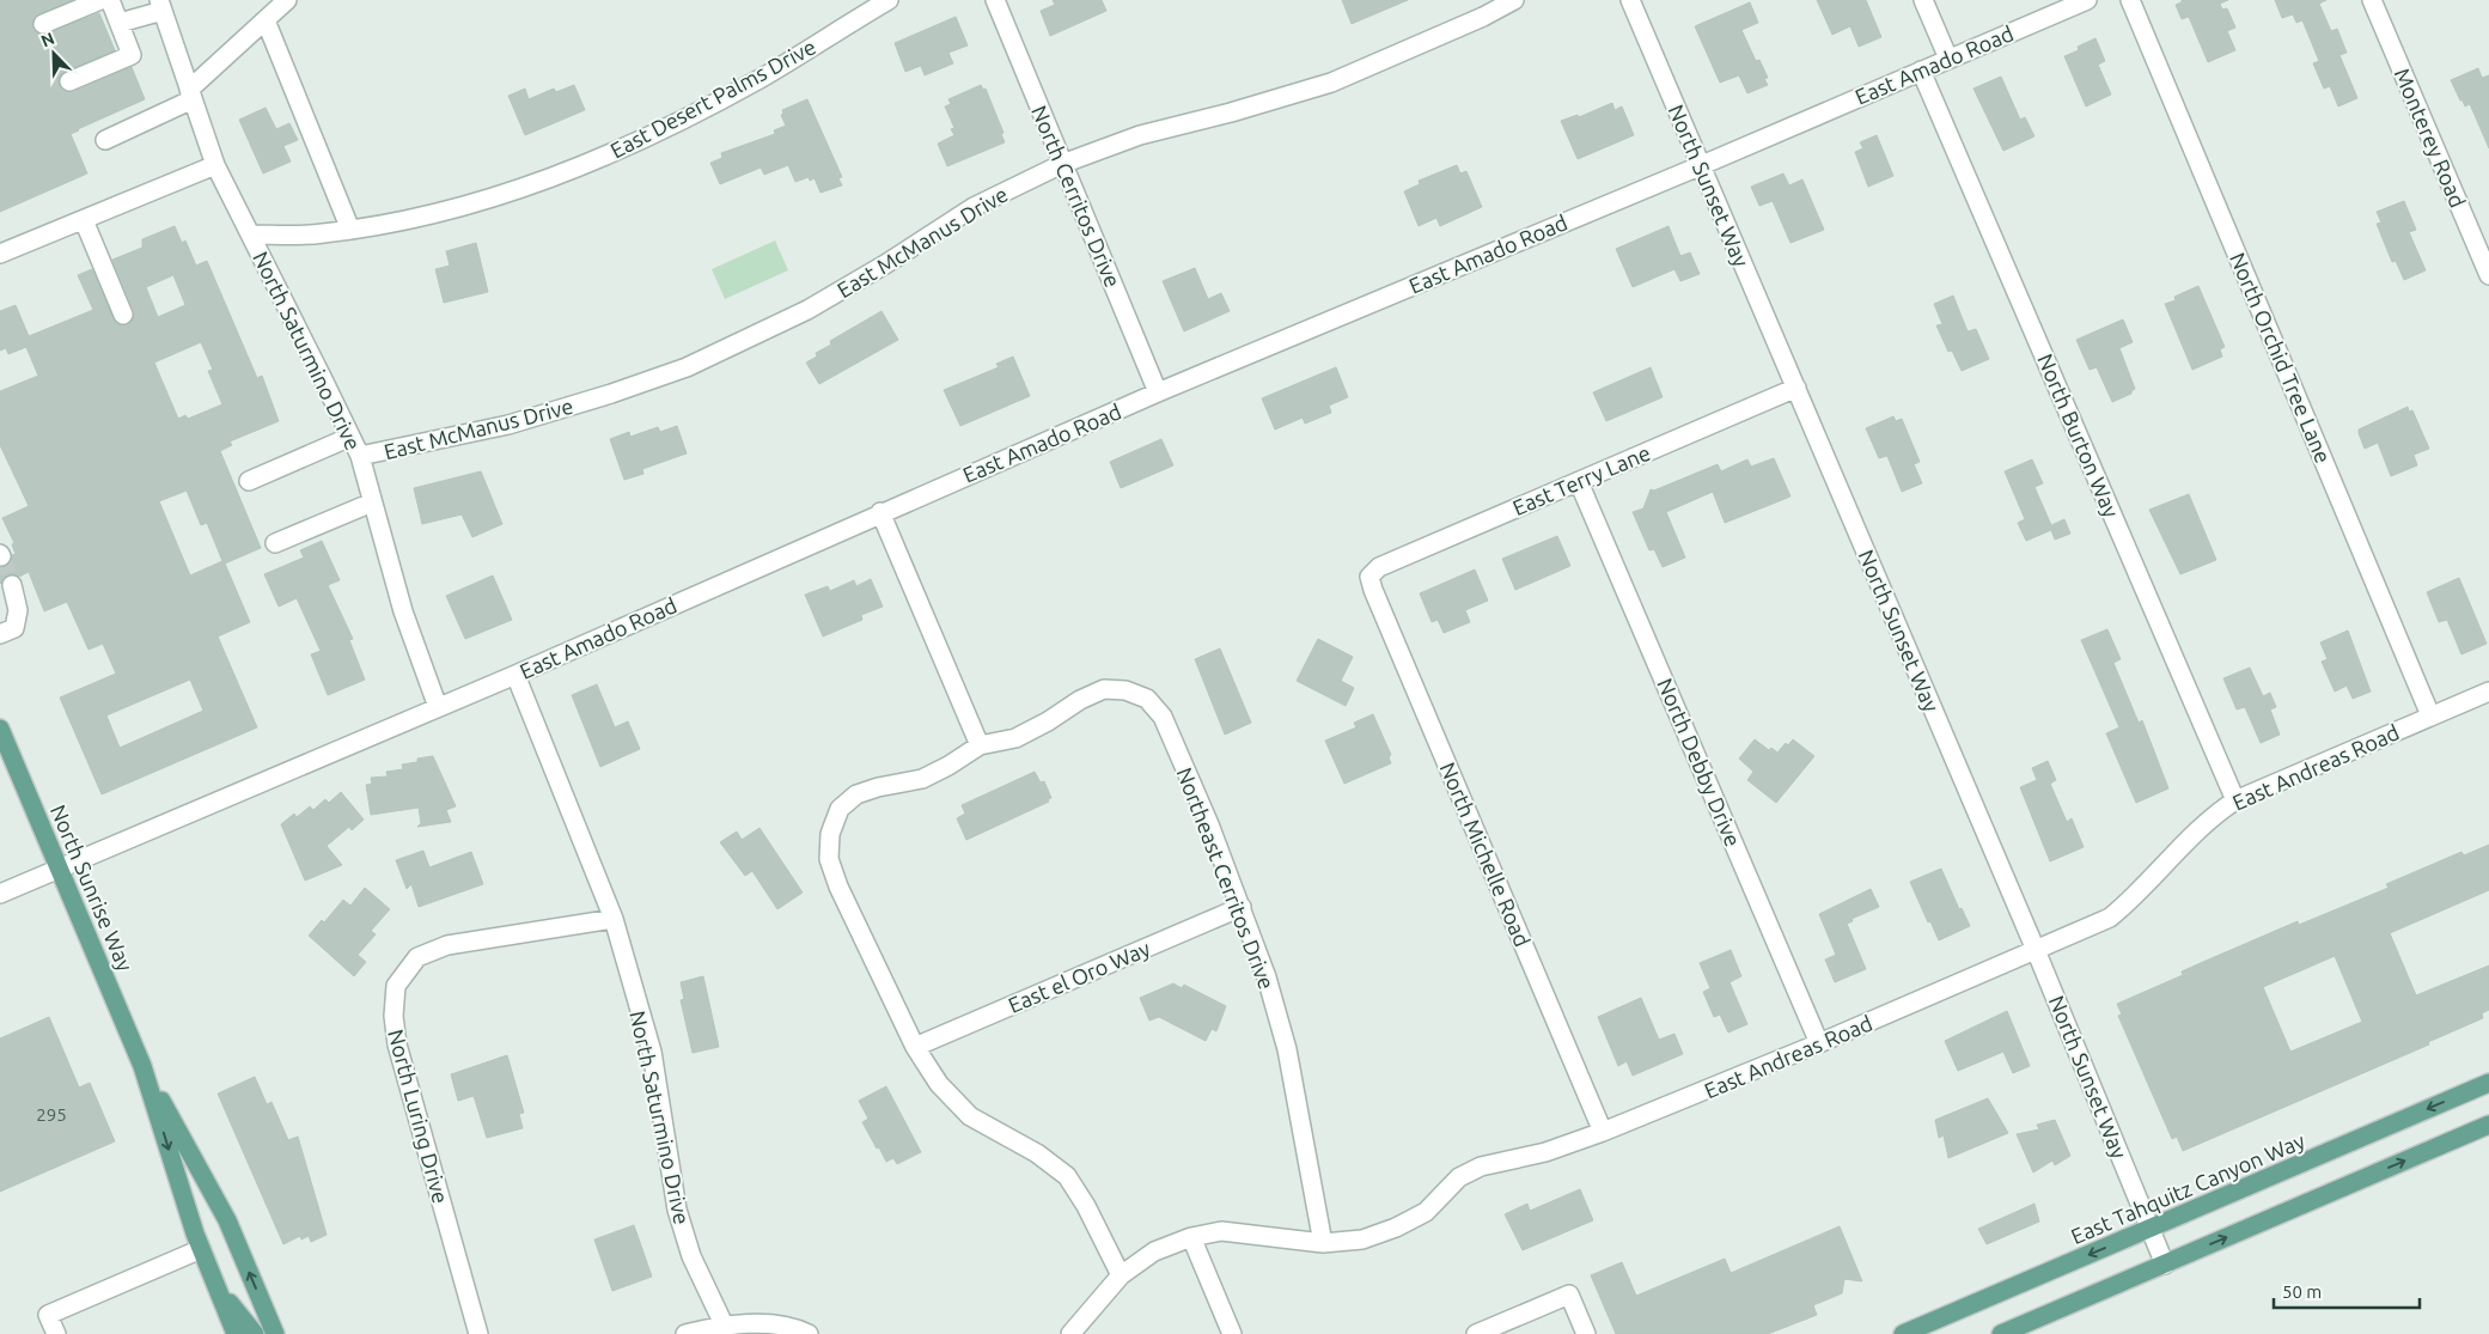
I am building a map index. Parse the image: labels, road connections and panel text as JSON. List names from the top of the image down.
{
  "streets": {
    "main road": ["North Sunrise Way", "East Tahquitz Canyon Way"],
    "street": [
      "East Amado Road",
      "East Desert Palms Drive",
      "Monterey Road",
      "North Sunset Way",
      "North Cerritos Drive",
      "East McManus Drive",
      "North Saturmino Drive",
      "North Orchid Tree Lane",
      "North Burton Way",
      "East Terry Lane",
      "North Debby Drive",
      "East Andreas Road",
      "North Michelle Road",
      "Northeast Cerritos Drive",
      "East el Oro Way",
      "North Luring Drive"
    ]
  },
  "crossings": [
    ["East Amado Road", "North Sunset Way"],
    ["East Amado Road", "North Cerritos Drive"],
    ["East Amado Road", "North Saturmino Drive"],
    ["East Amado Road", "North Burton Way"],
    ["East Amado Road", "North Sunrise Way"],
    ["East Desert Palms Drive", "North Saturmino Drive"],
    ["North Sunset Way", "East Terry Lane"],
    ["North Sunset Way", "East Andreas Road"],
    ["North Sunset Way", "East Tahquitz Canyon Way"],
    ["North Cerritos Drive", "East McManus Drive"],
    ["East McManus Drive", "North Saturmino Drive"],
    ["North Saturmino Drive", "North Luring Drive"],
    ["North Orchid Tree Lane", "East Andreas Road"],
    ["North Burton Way", "East Andreas Road"],
    ["East Terry Lane", "North Debby Drive"],
    ["East Terry Lane", "North Michelle Road"],
    ["North Debby Drive", "East Andreas Road"],
    ["East Andreas Road", "North Michelle Road"],
    ["East Andreas Road", "Northeast Cerritos Drive"],
    ["Northeast Cerritos Drive", "East el Oro Way"]
  ],
  "house_numbers": ["295"],
  "scale_bar": "50 m",
  "north": "top left"
}
